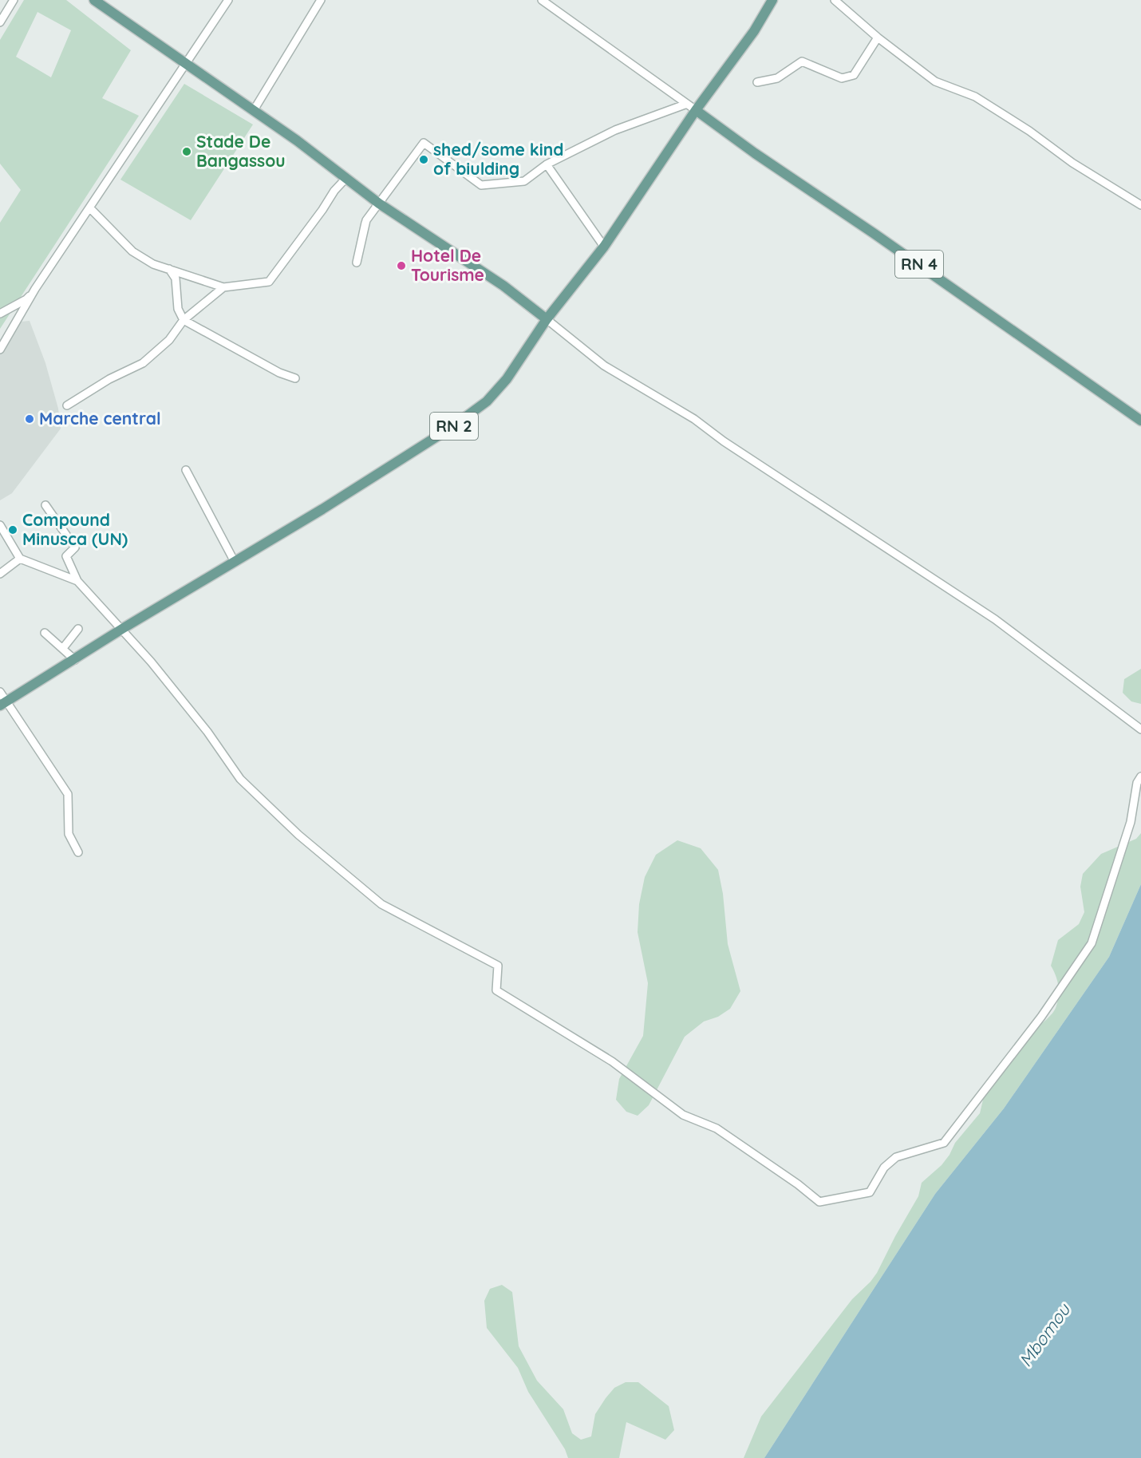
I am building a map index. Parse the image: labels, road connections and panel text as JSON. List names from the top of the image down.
{
  "streets": {
    "main road": ["RN 4", "RN 2"]
  },
  "crossings": [
    ["RN 4", "RN 2"]
  ],
  "water": ["Mbomou"],
  "places": [
    "Stade De Bangassou",
    "shed/some kind of biulding",
    "Hotel De Tourisme",
    "Marche central",
    "Compound Minusca (UN)"
  ]
}
